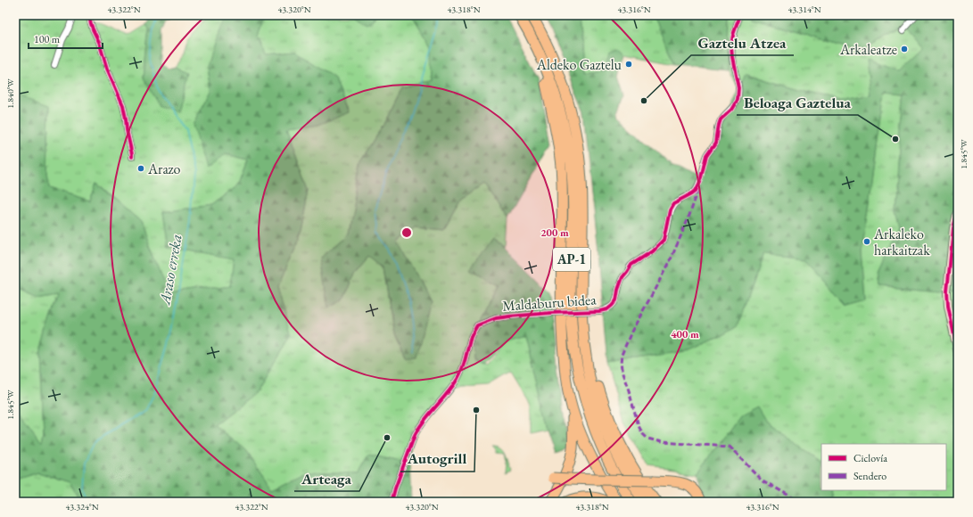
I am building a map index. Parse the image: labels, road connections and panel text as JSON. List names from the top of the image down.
{
  "streets": {
    "highway": ["AP-1"],
    "street": ["Maldaburu bidea"]
  },
  "water": ["Araso erreka"],
  "places": [
    "Arkaleatze",
    "Aldeko Gaztelu",
    "Gaztelu Atzea",
    "Beloaga Gaztelua",
    "Arazo",
    "Arkaleko harkaitzak",
    "Autogrill",
    "Arteaga"
  ],
  "legend": ["Ciclovía", "Sendero"],
  "scale_bar": "100 m",
  "coordinates": [
    "43.322°N",
    "43.320°N",
    "43.318°N",
    "43.316°N",
    "43.314°N",
    "1.840°W",
    "1.845°W",
    "43.324°N"
  ],
  "rings": ["200 m", "400 m"]
}
